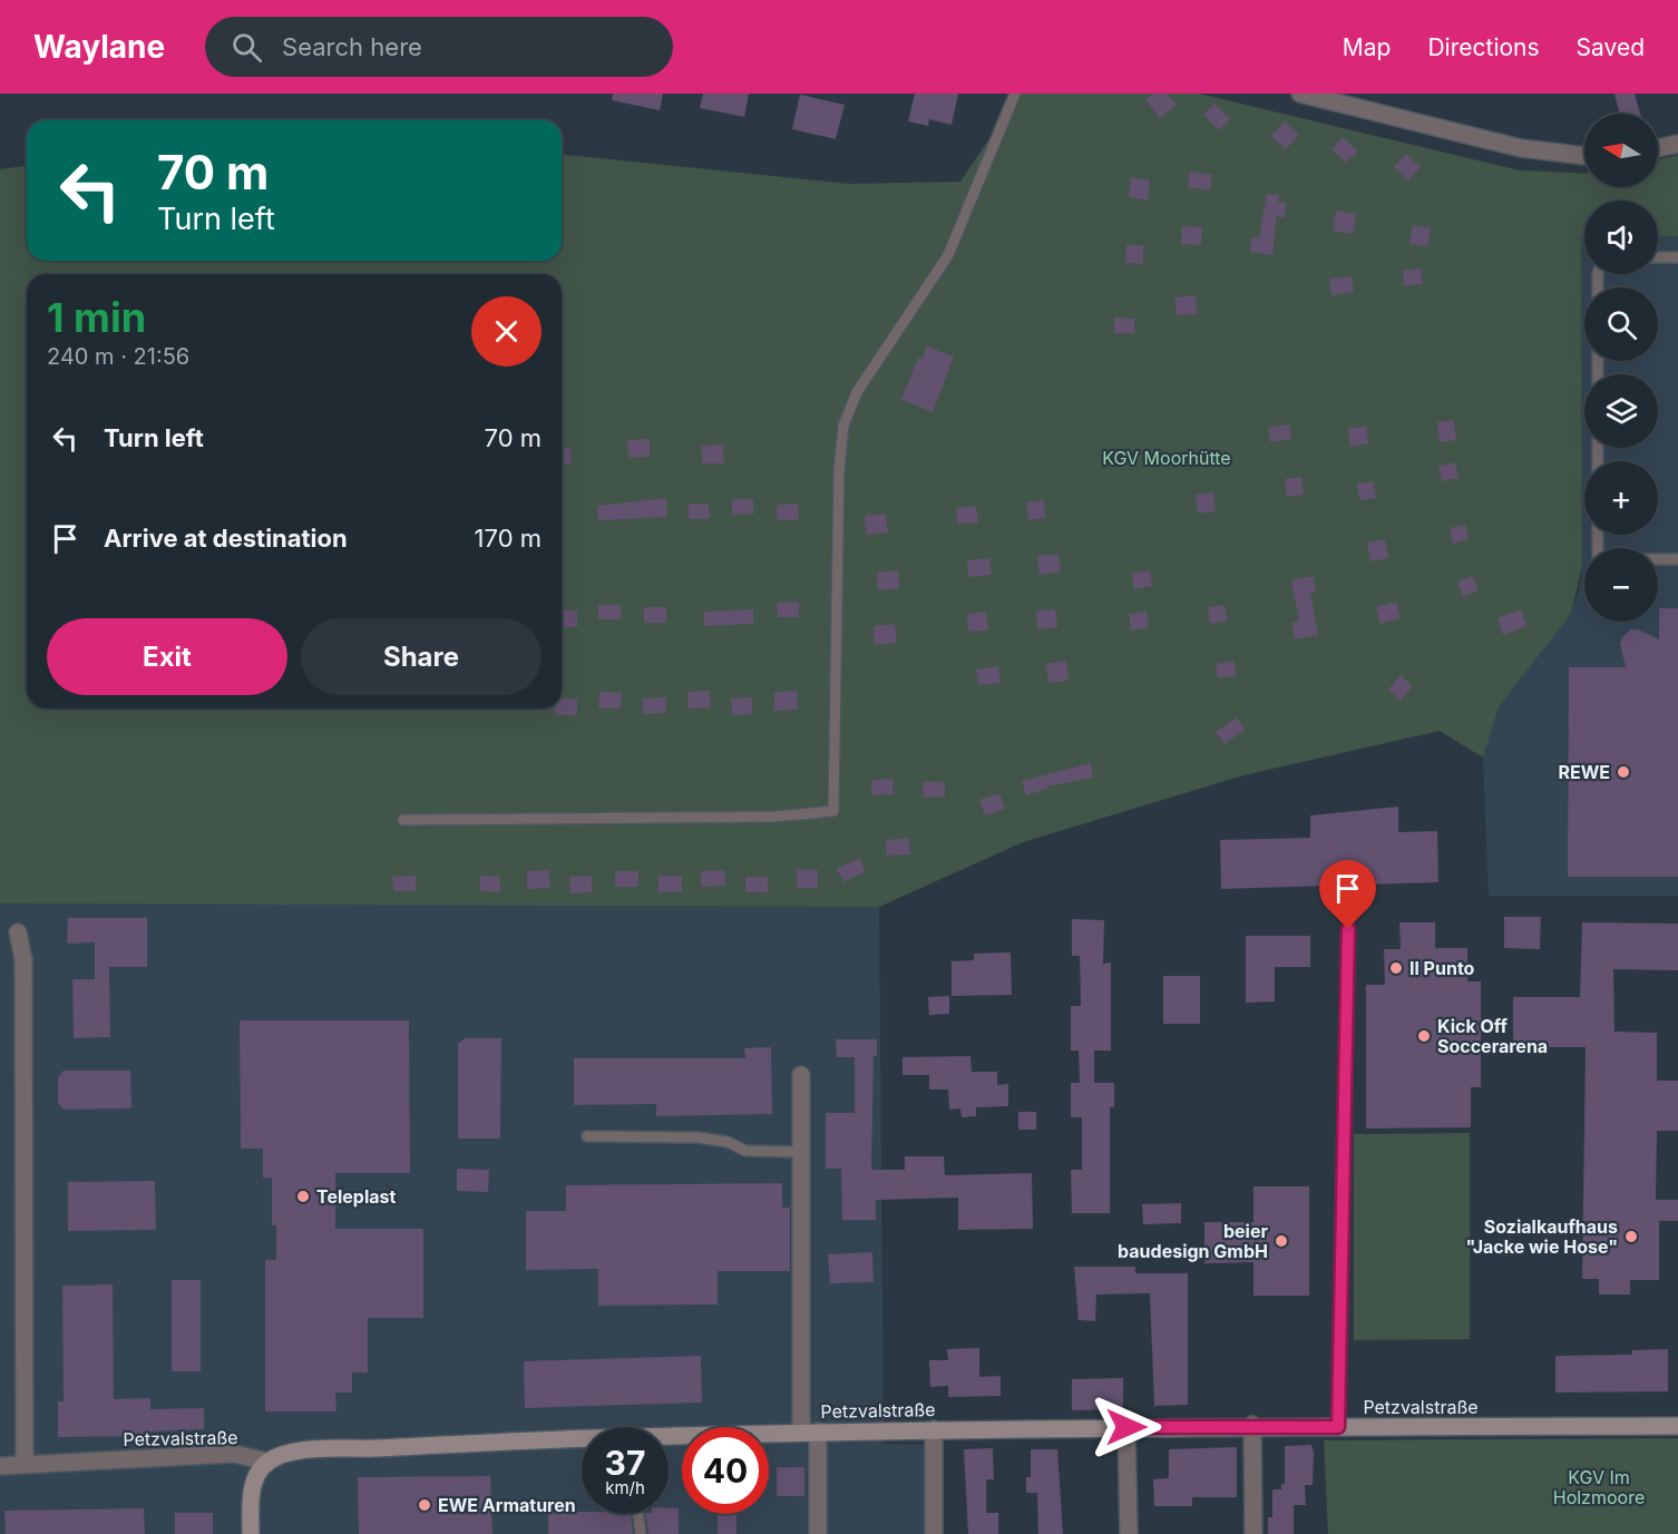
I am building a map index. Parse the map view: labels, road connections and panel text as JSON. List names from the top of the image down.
{
  "streets": {
    "street": ["Petzvalstraße"]
  },
  "parks": ["KGV Moorhütte", "KGV Im Holzmoore"],
  "places": [
    "REWE",
    "Il Punto",
    "Kick Off Soccerarena",
    "Teleplast",
    "Sozialkaufhaus \"Jacke wie Hose\"",
    "beier baudesign GmbH",
    "EWE Armaturen"
  ],
  "north": "left",
  "page": {
    "header": "Waylane",
    "search": "Search here",
    "nav": ["Map", "Directions", "Saved"],
    "map_buttons": ["+", "−"],
    "turn": ["70 m", "Turn left"],
    "heading": ["1 min", "240 m · 21:56"],
    "list": [
      {
        "name": "Turn left",
        "value": "70 m"
      },
      {
        "name": "Arrive at destination",
        "value": "170 m"
      }
    ],
    "buttons": ["Exit", "Share"],
    "speed": "37 km/h",
    "limit": "40"
  }
}
